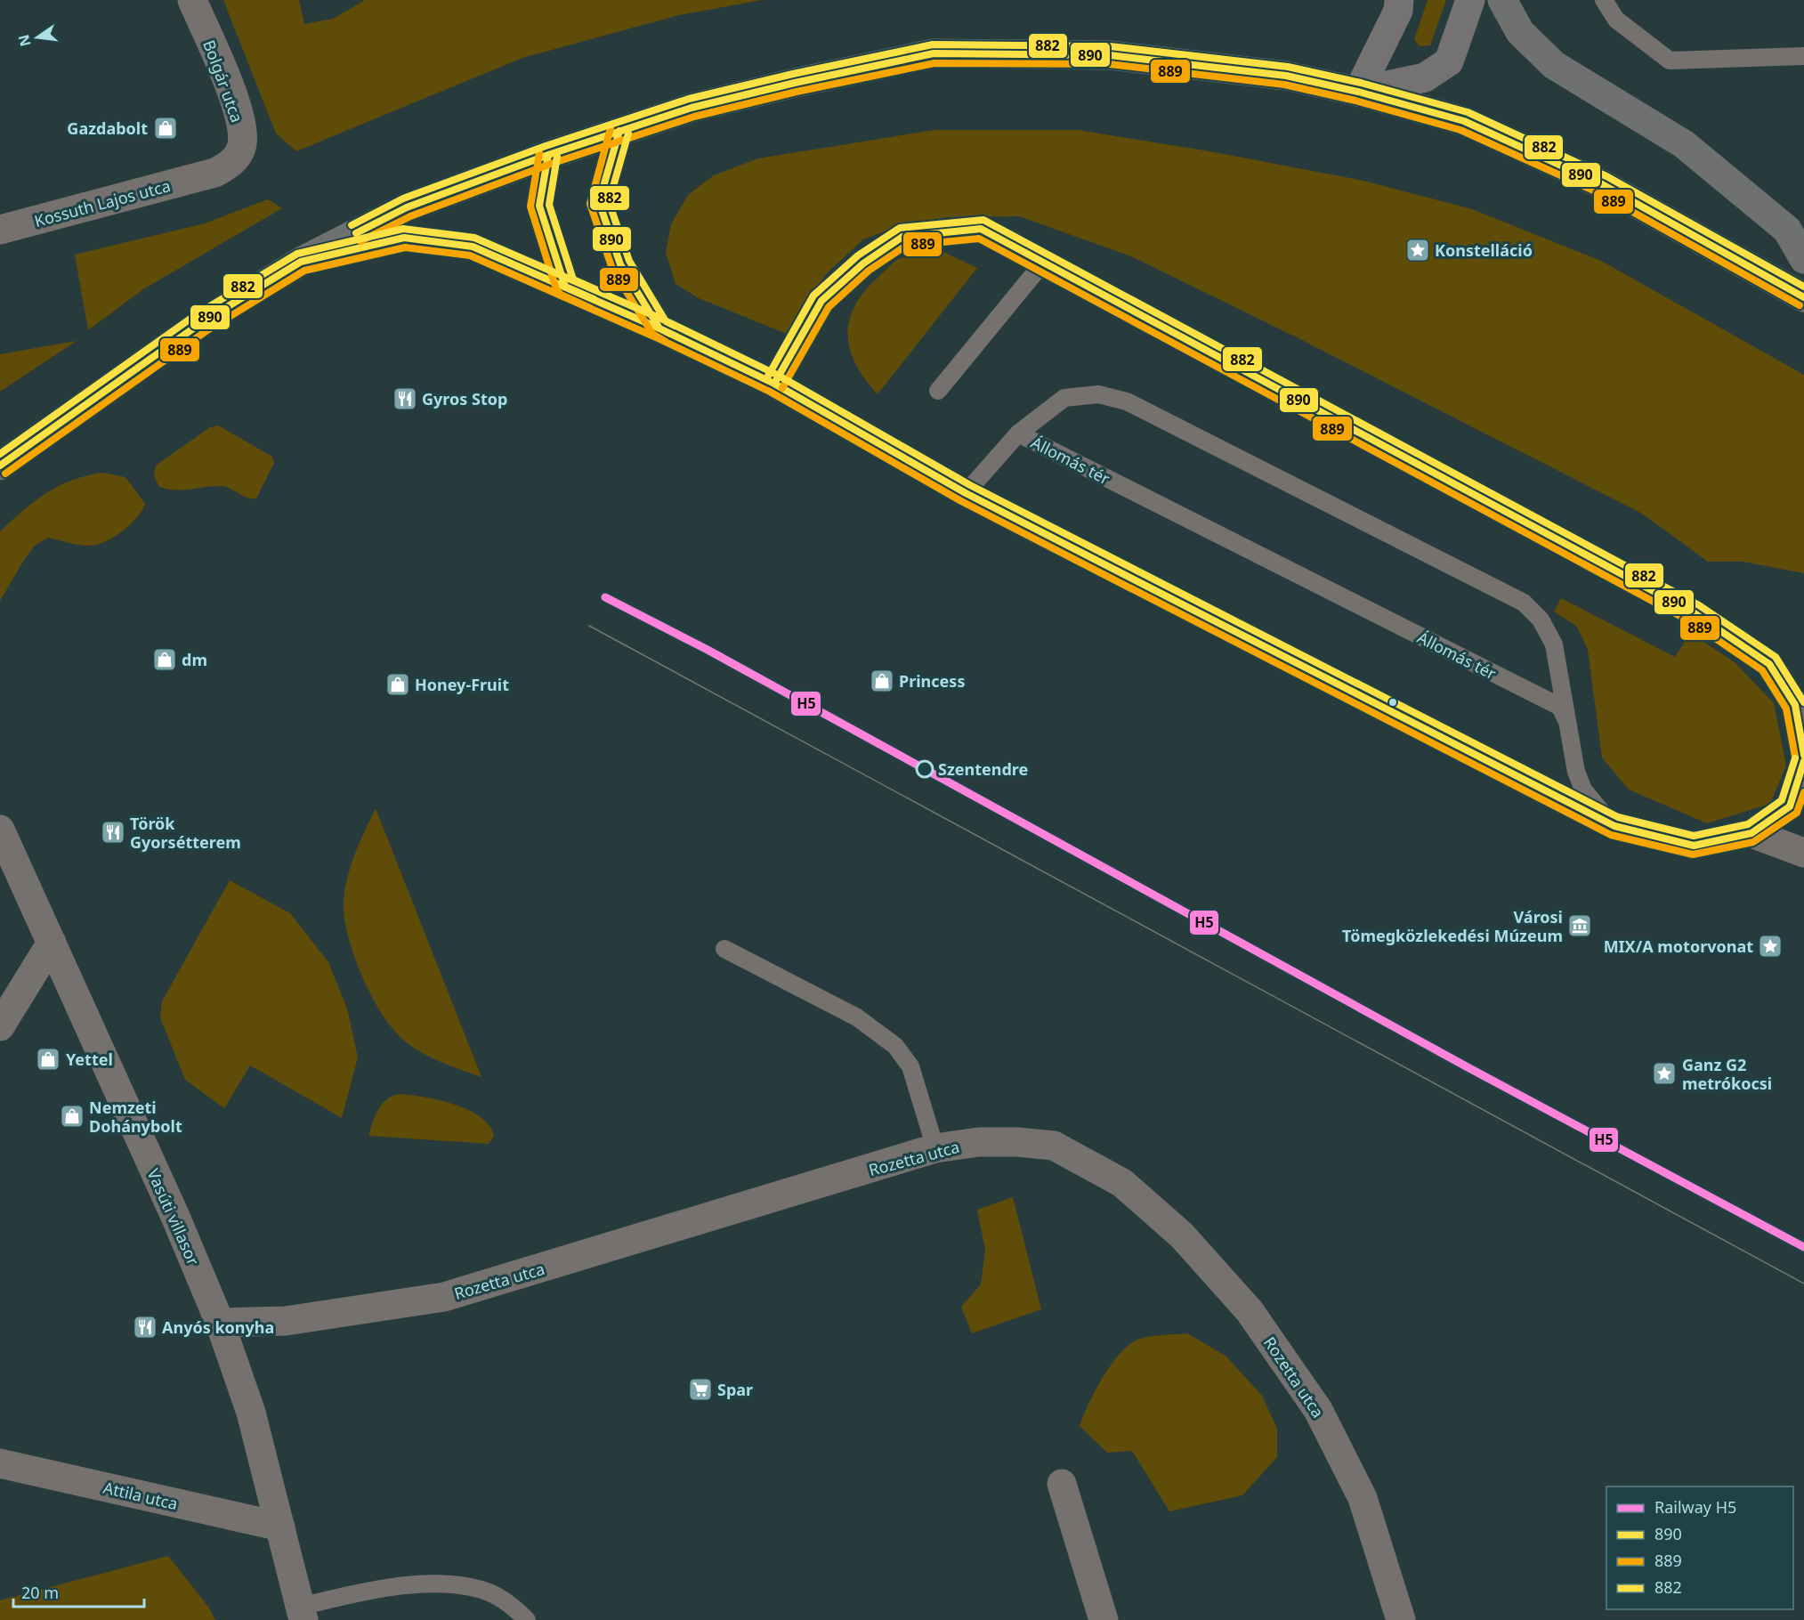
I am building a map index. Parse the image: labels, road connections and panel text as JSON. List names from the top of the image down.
{
  "streets": {
    "street": [
      "Bolgár utca",
      "Kossuth Lajos utca",
      "Rozetta utca",
      "Vasúti villasor",
      "Attila utca"
    ],
    "lane": ["Állomás tér"]
  },
  "crossings": [
    ["Bolgár utca", "Kossuth Lajos utca"],
    ["Rozetta utca", "Vasúti villasor"],
    ["Vasúti villasor", "Attila utca"]
  ],
  "places": {
    "shop": [
      "Gazdabolt",
      "dm",
      "Princess",
      "Honey-Fruit",
      "Yettel",
      "Nemzeti Dohánybolt"
    ],
    "place": ["Konstelláció", "MIX/A motorvonat", "Ganz G2 metrókocsi"],
    "restaurant": ["Gyros Stop", "Török Gyorsétterem", "Anyós konyha"],
    "other": ["Szentendre"],
    "museum": ["Városi Tömegközlekedési Múzeum"],
    "supermarket": ["Spar"]
  },
  "lines": [
    "transit line 882",
    "transit line 890",
    "transit line 889",
    "rail line H5"
  ],
  "legend": [
    "Railway H5",
    "890",
    "889",
    "882"
  ],
  "scale_bar": "20 m",
  "north": "left"
}
